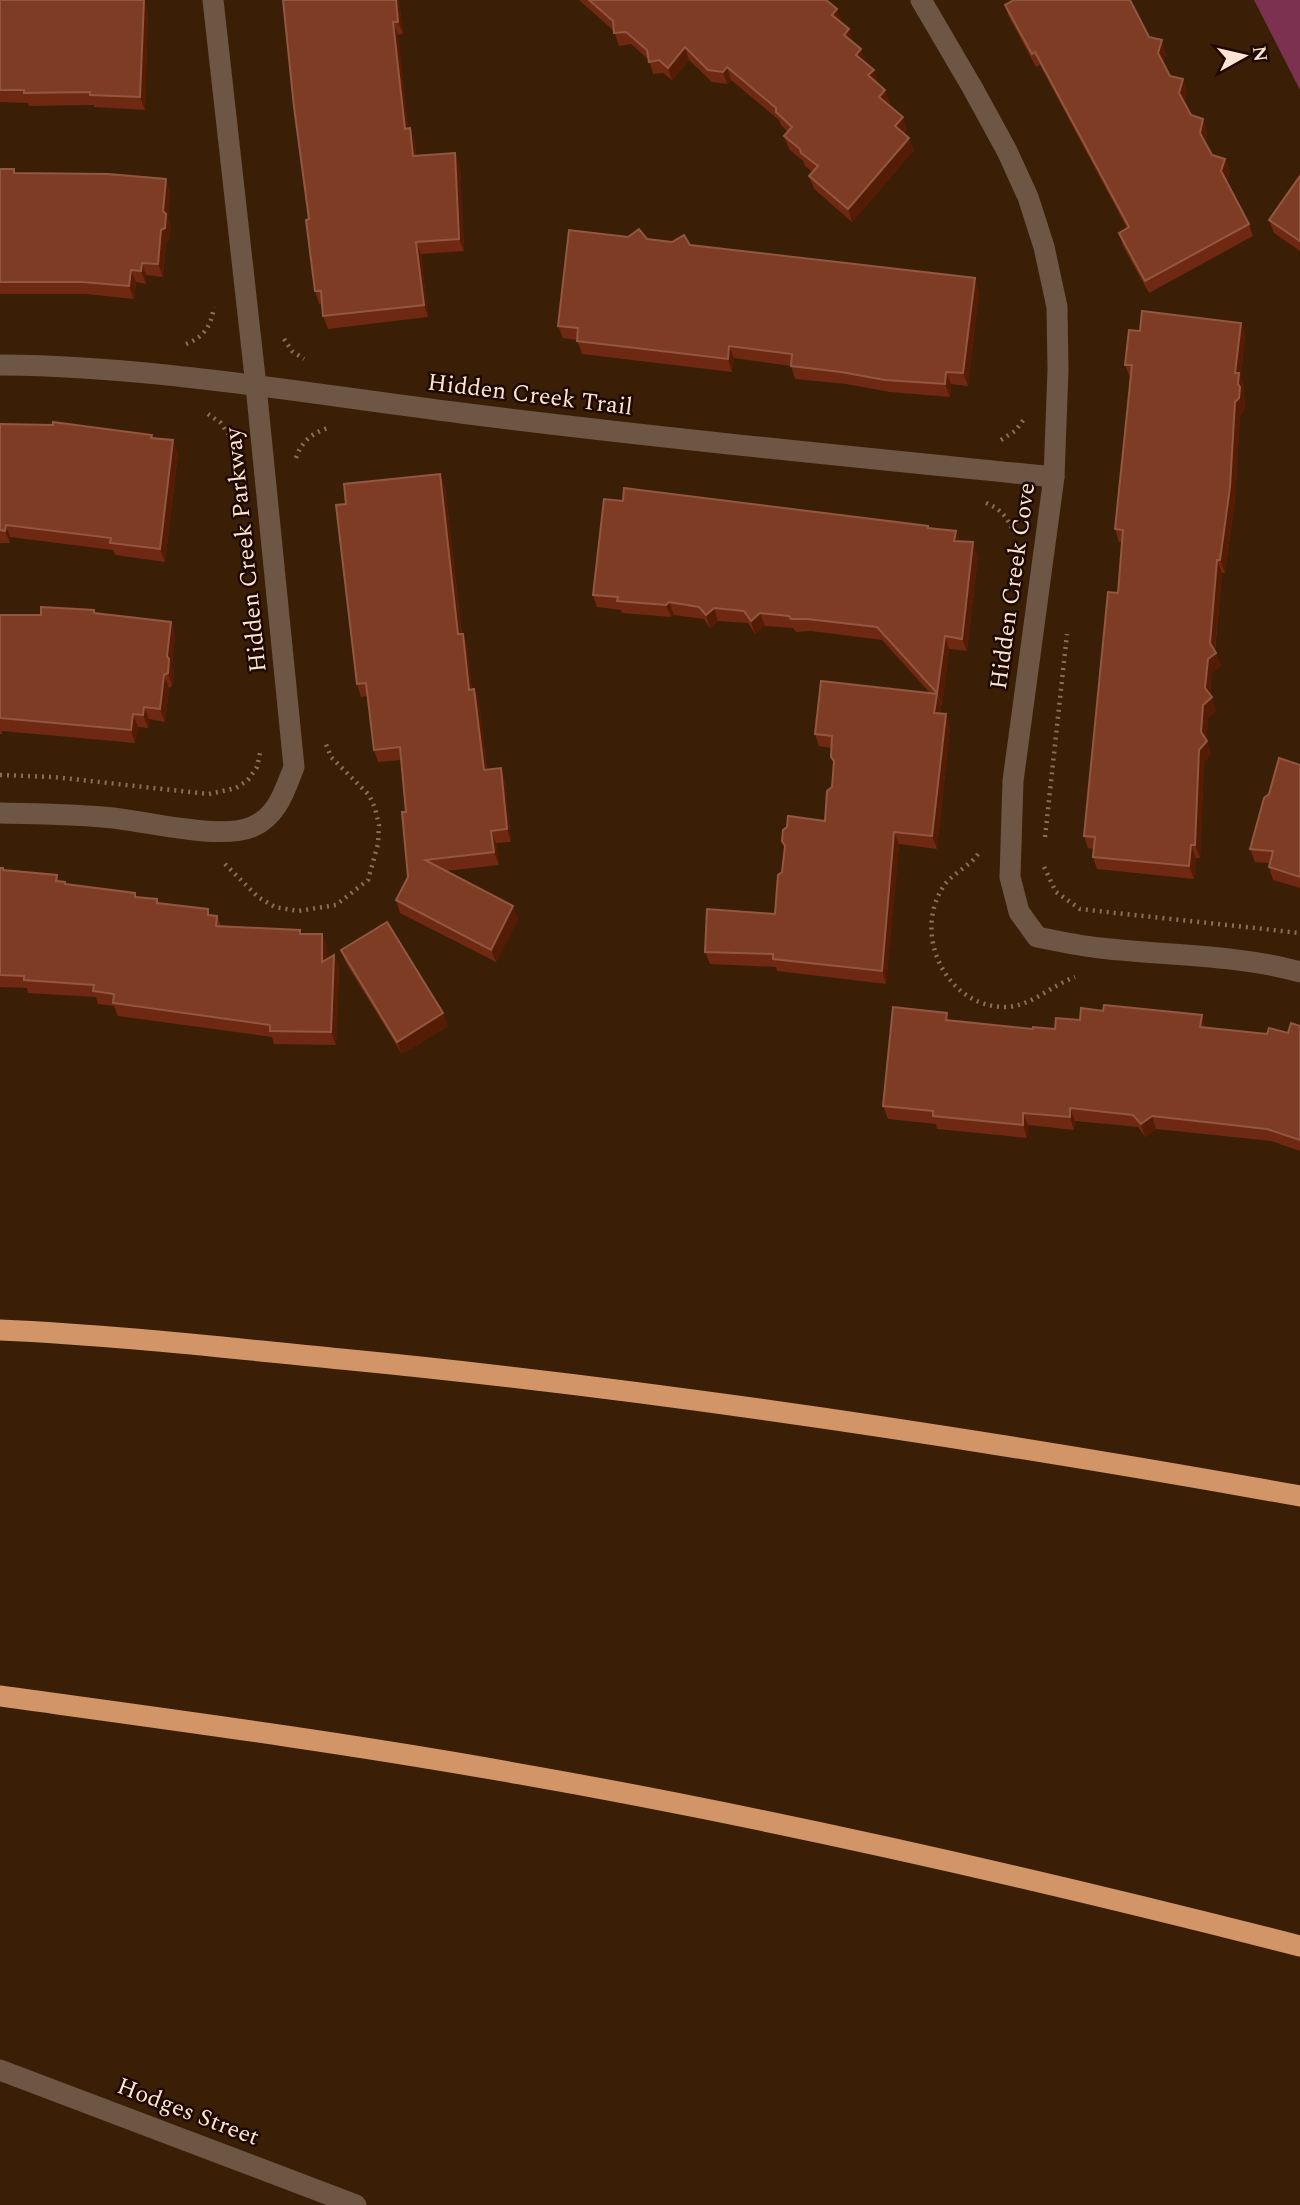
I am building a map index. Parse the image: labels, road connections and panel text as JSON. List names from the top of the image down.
{
  "streets": {
    "street": [
      "Hidden Creek Trail",
      "Hidden Creek Parkway",
      "Hidden Creek Cove",
      "Hodges Street"
    ]
  },
  "crossings": [
    ["Hidden Creek Trail", "Hidden Creek Parkway"],
    ["Hidden Creek Trail", "Hidden Creek Cove"]
  ],
  "north": "right"
}
